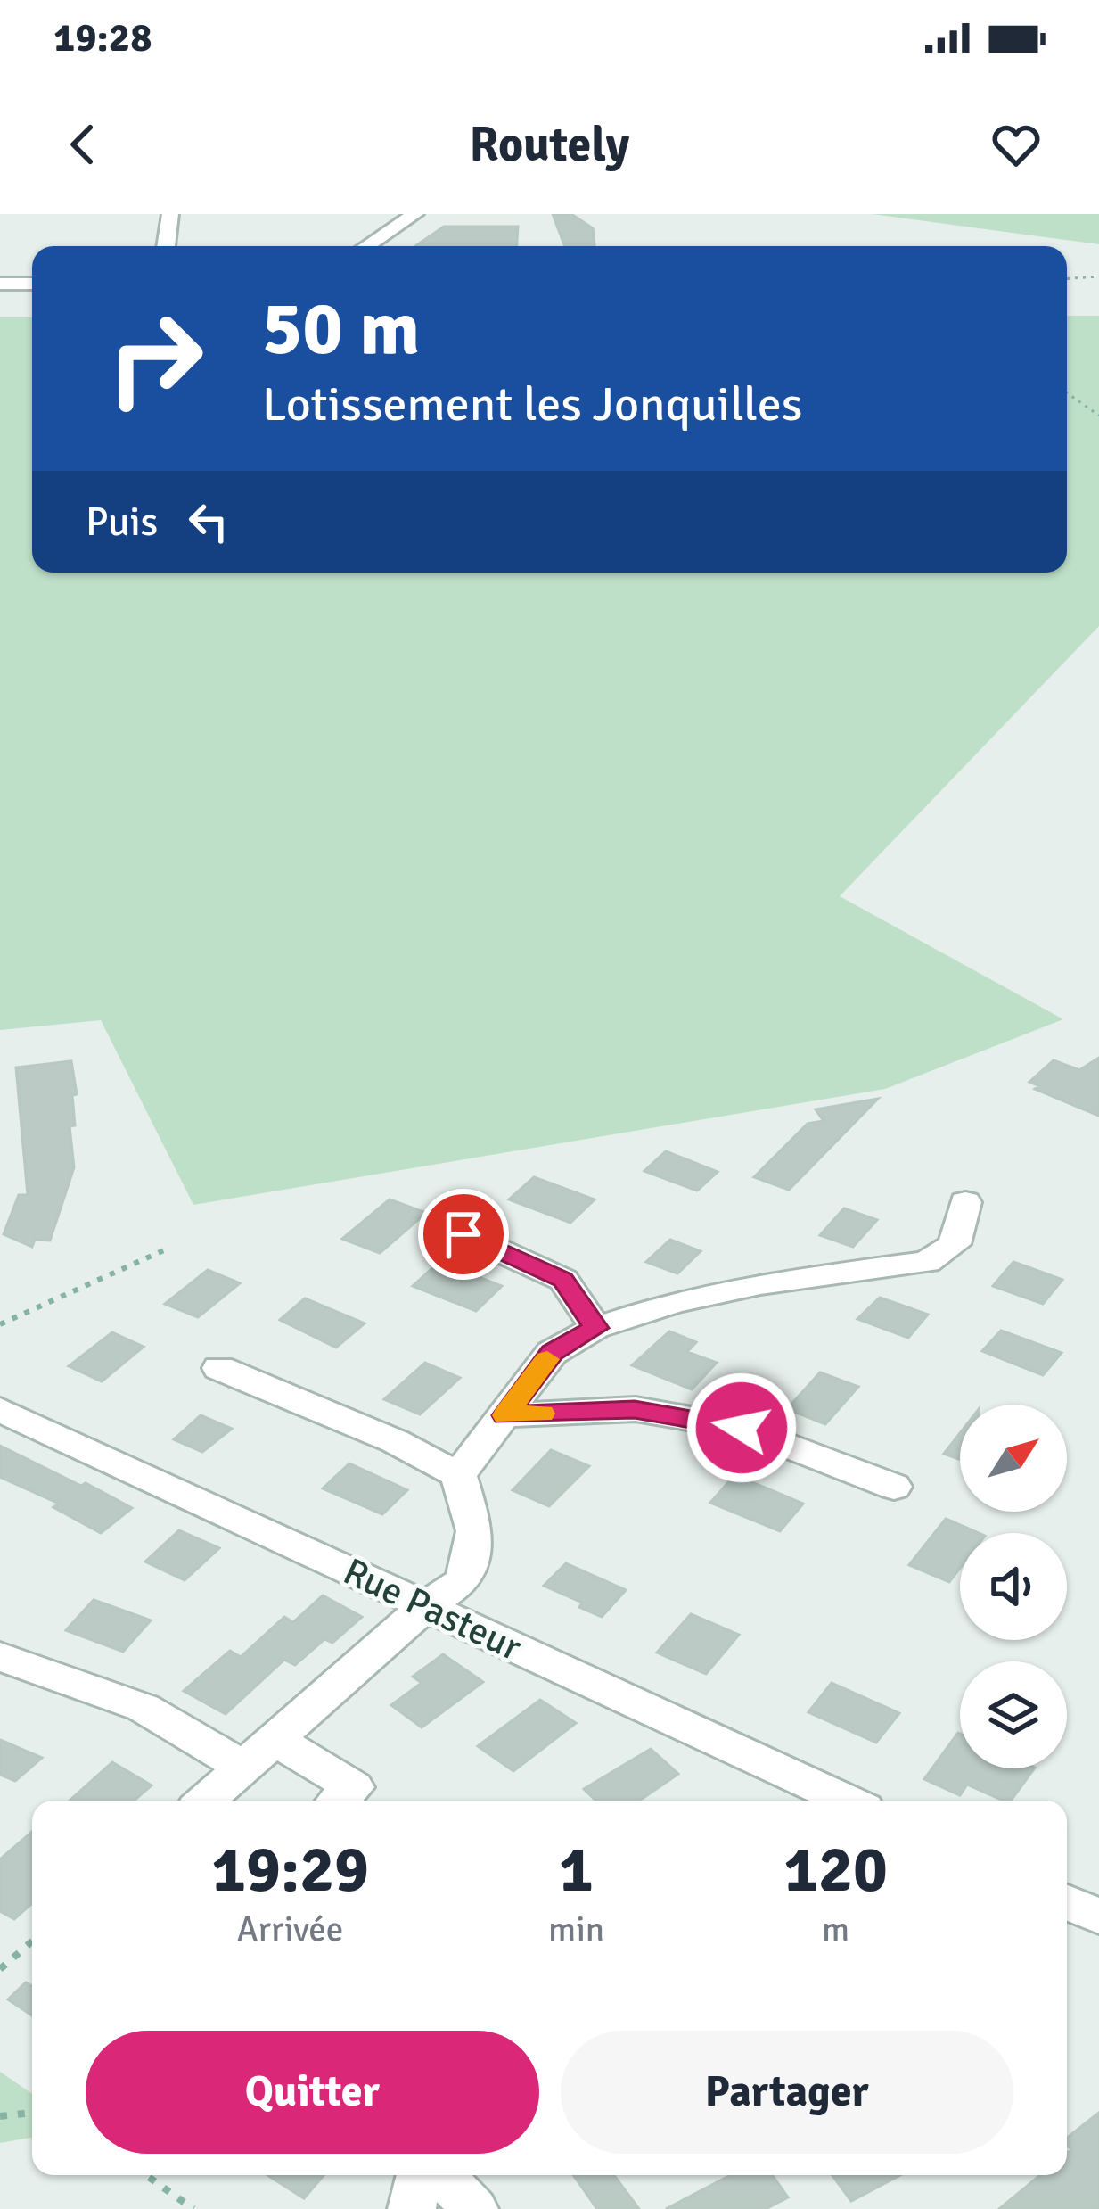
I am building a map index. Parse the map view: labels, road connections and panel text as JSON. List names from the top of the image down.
{
  "streets": {
    "street": ["Rue Pasteur"]
  },
  "north": "top right",
  "page": {
    "status": "19:28",
    "header": "Routely",
    "turn": ["50 m", "Lotissement les Jonquilles"],
    "then": "Puis",
    "eta": [
      "19:29",
      "Arrivée",
      "1",
      "min",
      "120",
      "m"
    ],
    "buttons": ["Quitter", "Partager"]
  }
}
